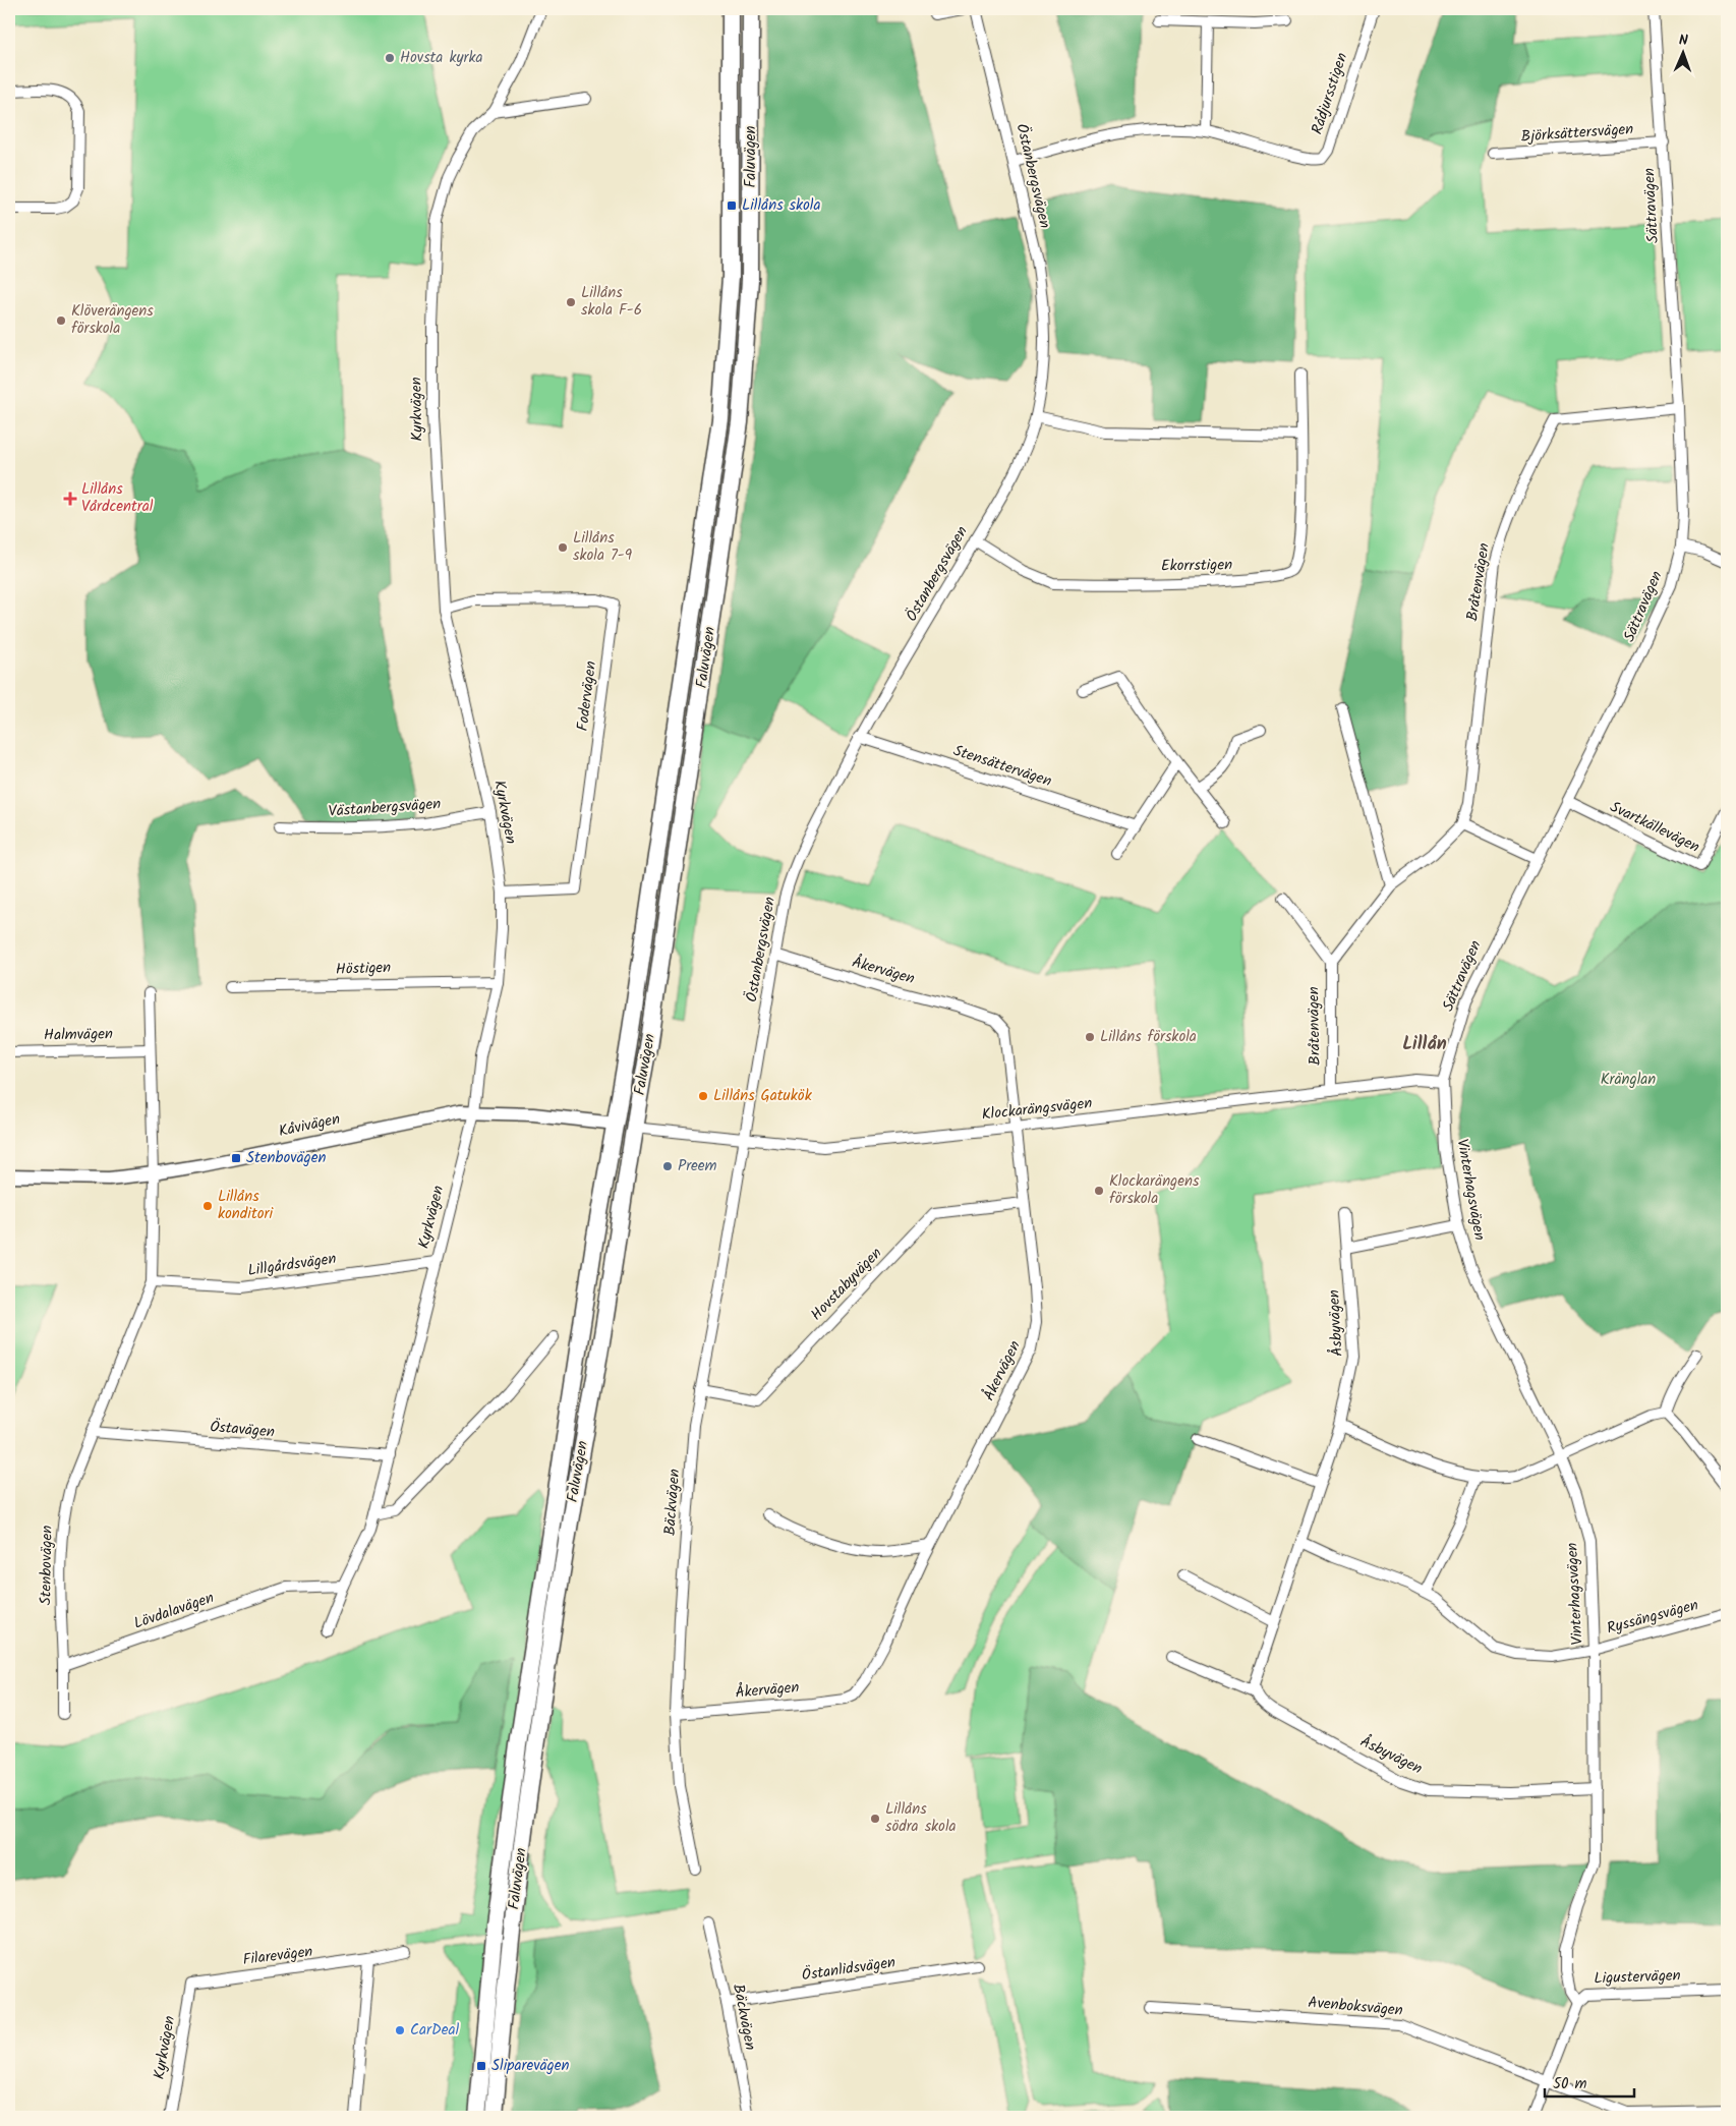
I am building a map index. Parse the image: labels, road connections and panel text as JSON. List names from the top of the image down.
{
  "streets": {
    "highway": ["Faluvägen"],
    "street": [
      "Rådjursstigen",
      "Björksättersvägen",
      "Östanbergsvägen",
      "Sättravägen",
      "Kyrkvägen",
      "Ekorrstigen",
      "Bråtenvägen",
      "Fodervägen",
      "Stensättervägen",
      "Västanbergsvägen",
      "Svartkällevägen",
      "Höstigen",
      "Åkervägen",
      "Halmvägen",
      "Klockarängsvägen",
      "Kåvivägen",
      "Vinterhagsvägen",
      "Lillgårdsvägen",
      "Hovstabyvägen",
      "Åsbyvägen",
      "Östavägen",
      "Bäckvägen",
      "Stenbovägen",
      "Lövdalavägen",
      "Ryssängsvägen",
      "Filarevägen",
      "Östanlidsvägen",
      "Ligustervägen",
      "Avenboksvägen"
    ]
  },
  "crossings": [
    ["Rådjursstigen", "Östanbergsvägen"],
    ["Björksättersvägen", "Sättravägen"],
    ["Faluvägen", "Klockarängsvägen"],
    ["Faluvägen", "Kåvivägen"],
    ["Östanbergsvägen", "Ekorrstigen"],
    ["Östanbergsvägen", "Stensättervägen"],
    ["Östanbergsvägen", "Åkervägen"],
    ["Östanbergsvägen", "Klockarängsvägen"],
    ["Östanbergsvägen", "Bäckvägen"],
    ["Sättravägen", "Bråtenvägen"],
    ["Sättravägen", "Svartkällevägen"],
    ["Sättravägen", "Klockarängsvägen"],
    ["Sättravägen", "Vinterhagsvägen"],
    ["Kyrkvägen", "Fodervägen"],
    ["Kyrkvägen", "Västanbergsvägen"],
    ["Kyrkvägen", "Höstigen"],
    ["Kyrkvägen", "Kåvivägen"],
    ["Kyrkvägen", "Lillgårdsvägen"],
    ["Kyrkvägen", "Östavägen"],
    ["Kyrkvägen", "Lövdalavägen"],
    ["Kyrkvägen", "Filarevägen"],
    ["Bråtenvägen", "Klockarängsvägen"],
    ["Åkervägen", "Klockarängsvägen"],
    ["Åkervägen", "Hovstabyvägen"],
    ["Åkervägen", "Bäckvägen"],
    ["Halmvägen", "Stenbovägen"],
    ["Klockarängsvägen", "Vinterhagsvägen"],
    ["Klockarängsvägen", "Bäckvägen"],
    ["Kåvivägen", "Stenbovägen"],
    ["Vinterhagsvägen", "Åsbyvägen"],
    ["Vinterhagsvägen", "Ryssängsvägen"],
    ["Vinterhagsvägen", "Ligustervägen"],
    ["Lillgårdsvägen", "Stenbovägen"],
    ["Hovstabyvägen", "Bäckvägen"],
    ["Åsbyvägen", "Ryssängsvägen"],
    ["Östavägen", "Stenbovägen"],
    ["Bäckvägen", "Östanlidsvägen"],
    ["Stenbovägen", "Lövdalavägen"],
    ["Ligustervägen", "Avenboksvägen"]
  ],
  "districts": ["Lillån"],
  "parks": ["Kränglan"],
  "places": {
    "other": [
      "Hovsta kyrka",
      "Lillåns skola F-6",
      "Klöverängens förskola",
      "Lillåns skola 7-9",
      "Lillåns förskola",
      "Lillåns Gatukök",
      "Preem",
      "Klockarängens förskola",
      "Lillåns konditori",
      "Lillåns södra skola",
      "CarDeal"
    ],
    "transit": ["Lillåns skola", "Stenbovägen", "Sliparevägen"],
    "health": ["Lillåns Vårdcentral"]
  },
  "scale_bar": "50 m",
  "north": "top"
}
